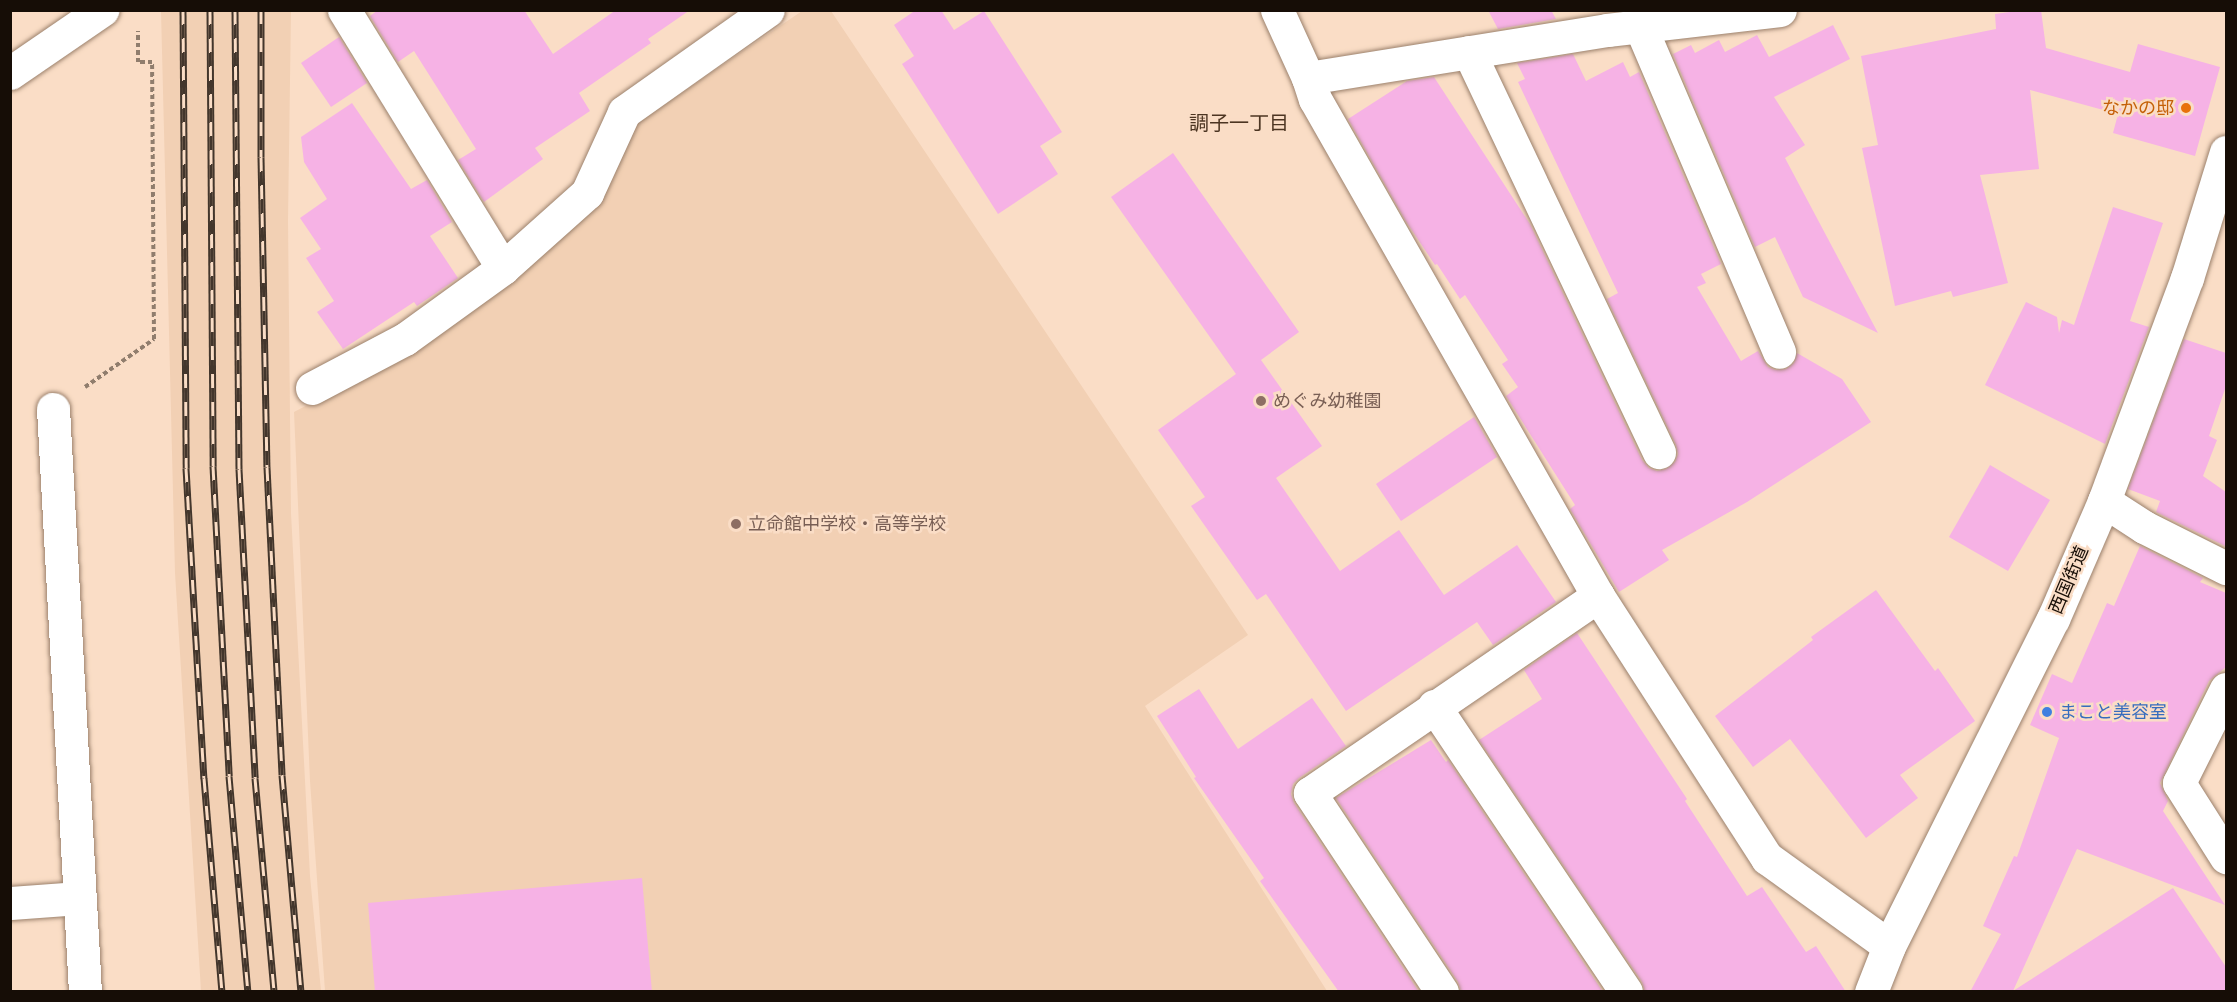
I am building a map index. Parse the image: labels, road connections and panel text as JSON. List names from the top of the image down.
{
  "streets": {
    "street": ["西国街道"]
  },
  "districts": ["調子一丁目"],
  "places": [
    "なかの邸",
    "めぐみ幼稚園",
    "立命館中学校・高等学校",
    "まこと美容室"
  ]
}
